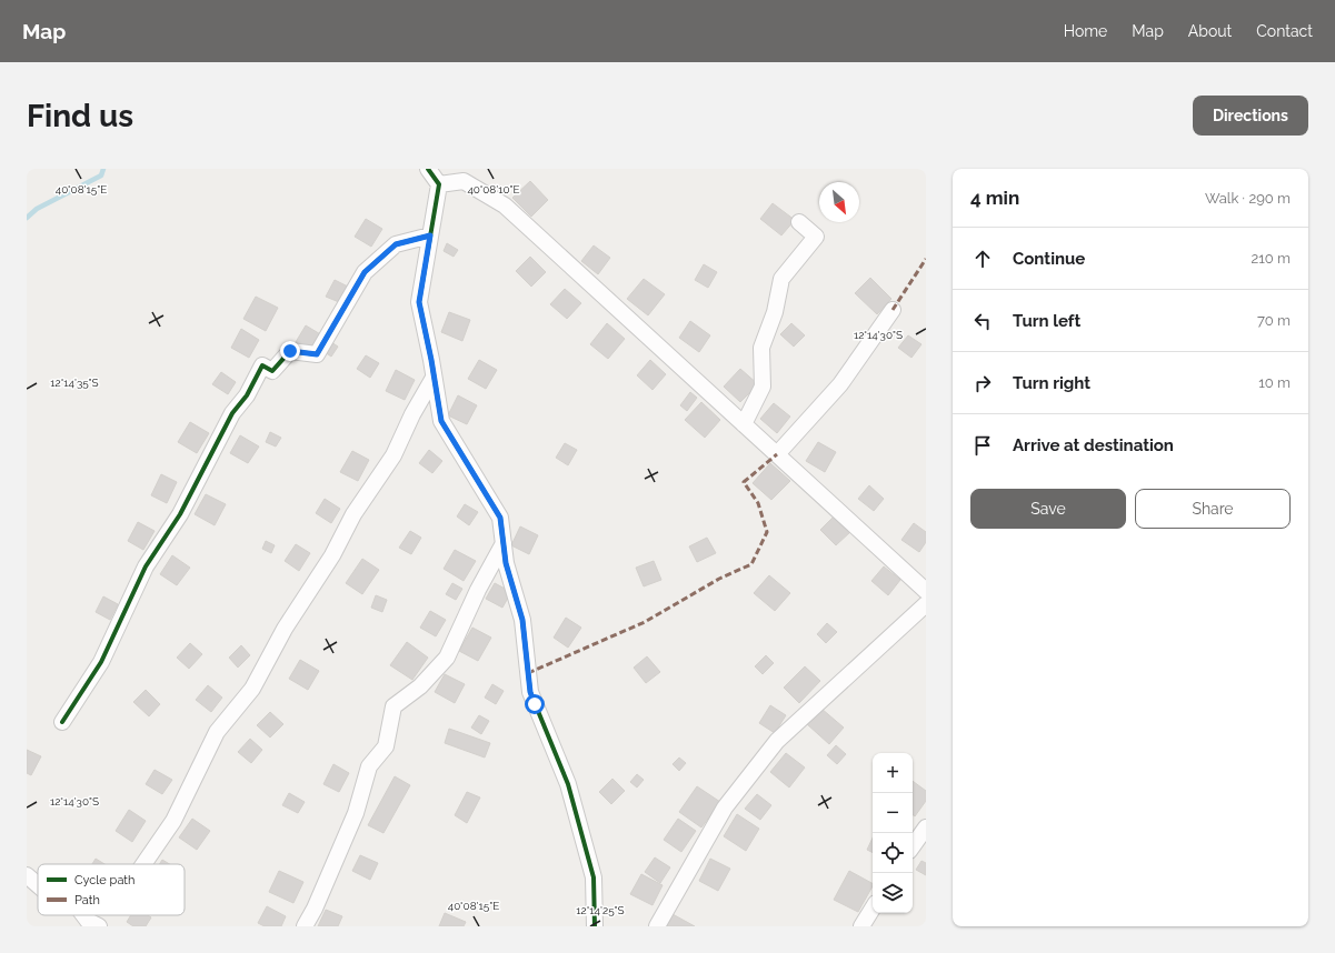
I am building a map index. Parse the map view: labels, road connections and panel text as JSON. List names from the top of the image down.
{
  "legend": ["Cycle path", "Path"],
  "north": "bottom right",
  "page": {
    "header": "Map",
    "nav": [
      "Home",
      "Map",
      "About",
      "Contact"
    ],
    "buttons": [
      "Directions",
      ["Save", "Share"]
    ],
    "title": "Find us",
    "heading": ["4 min", "Walk · 290 m"],
    "list": [
      ["Continue", "210 m"],
      ["Turn left", "70 m"],
      ["Turn right", "10 m"],
      "Arrive at destination"
    ],
    "map_buttons": ["+", "−"]
  },
  "coordinates": [
    "40°08'15\"E",
    "40°08'10\"E",
    "12°14'30\"S",
    "12°14'35\"S",
    "12°14'25\"S"
  ]
}
